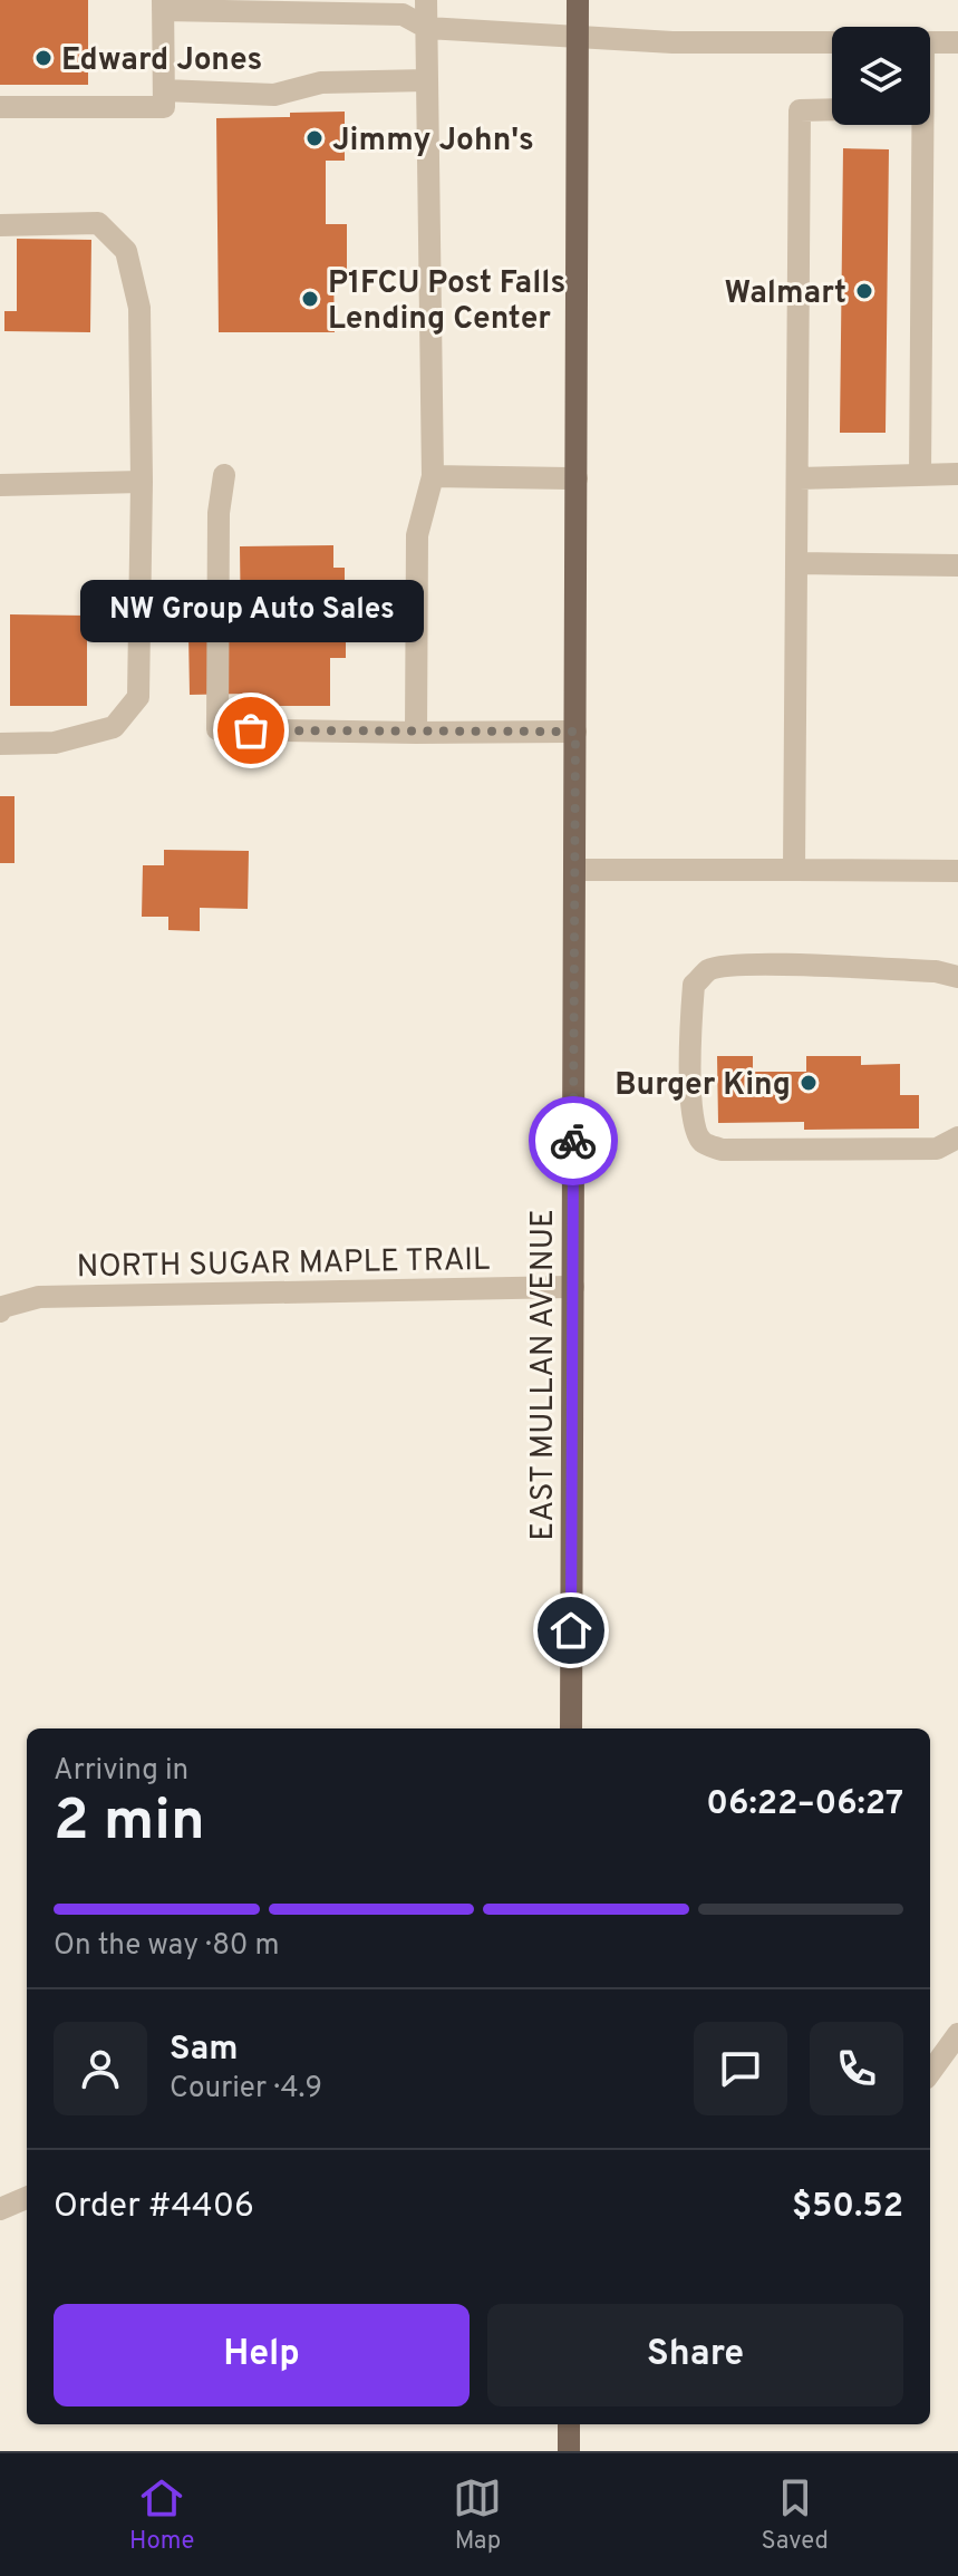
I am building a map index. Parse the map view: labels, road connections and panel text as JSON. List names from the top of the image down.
{
  "streets": {
    "main road": ["EAST MULLAN AVENUE"],
    "street": ["NORTH SUGAR MAPLE TRAIL"]
  },
  "crossings": [
    ["NORTH SUGAR MAPLE TRAIL", "EAST MULLAN AVENUE"]
  ],
  "places": [
    "Edward Jones",
    "Jimmy John's",
    "Walmart",
    "P1FCU Post Falls Lending Center",
    "NW Group Auto Sales",
    "Burger King"
  ],
  "page": {
    "bubble": "NW Group Auto Sales",
    "heading": ["2 min", "Arriving in", "06:22–06:27"],
    "panel": [
      "Sam",
      "Courier · 4.9",
      "Order #4406",
      "$50.52"
    ],
    "bar": "On the way · 80 m",
    "buttons": ["Help", "Share"],
    "tabs": ["Home", "Map", "Saved"]
  }
}
